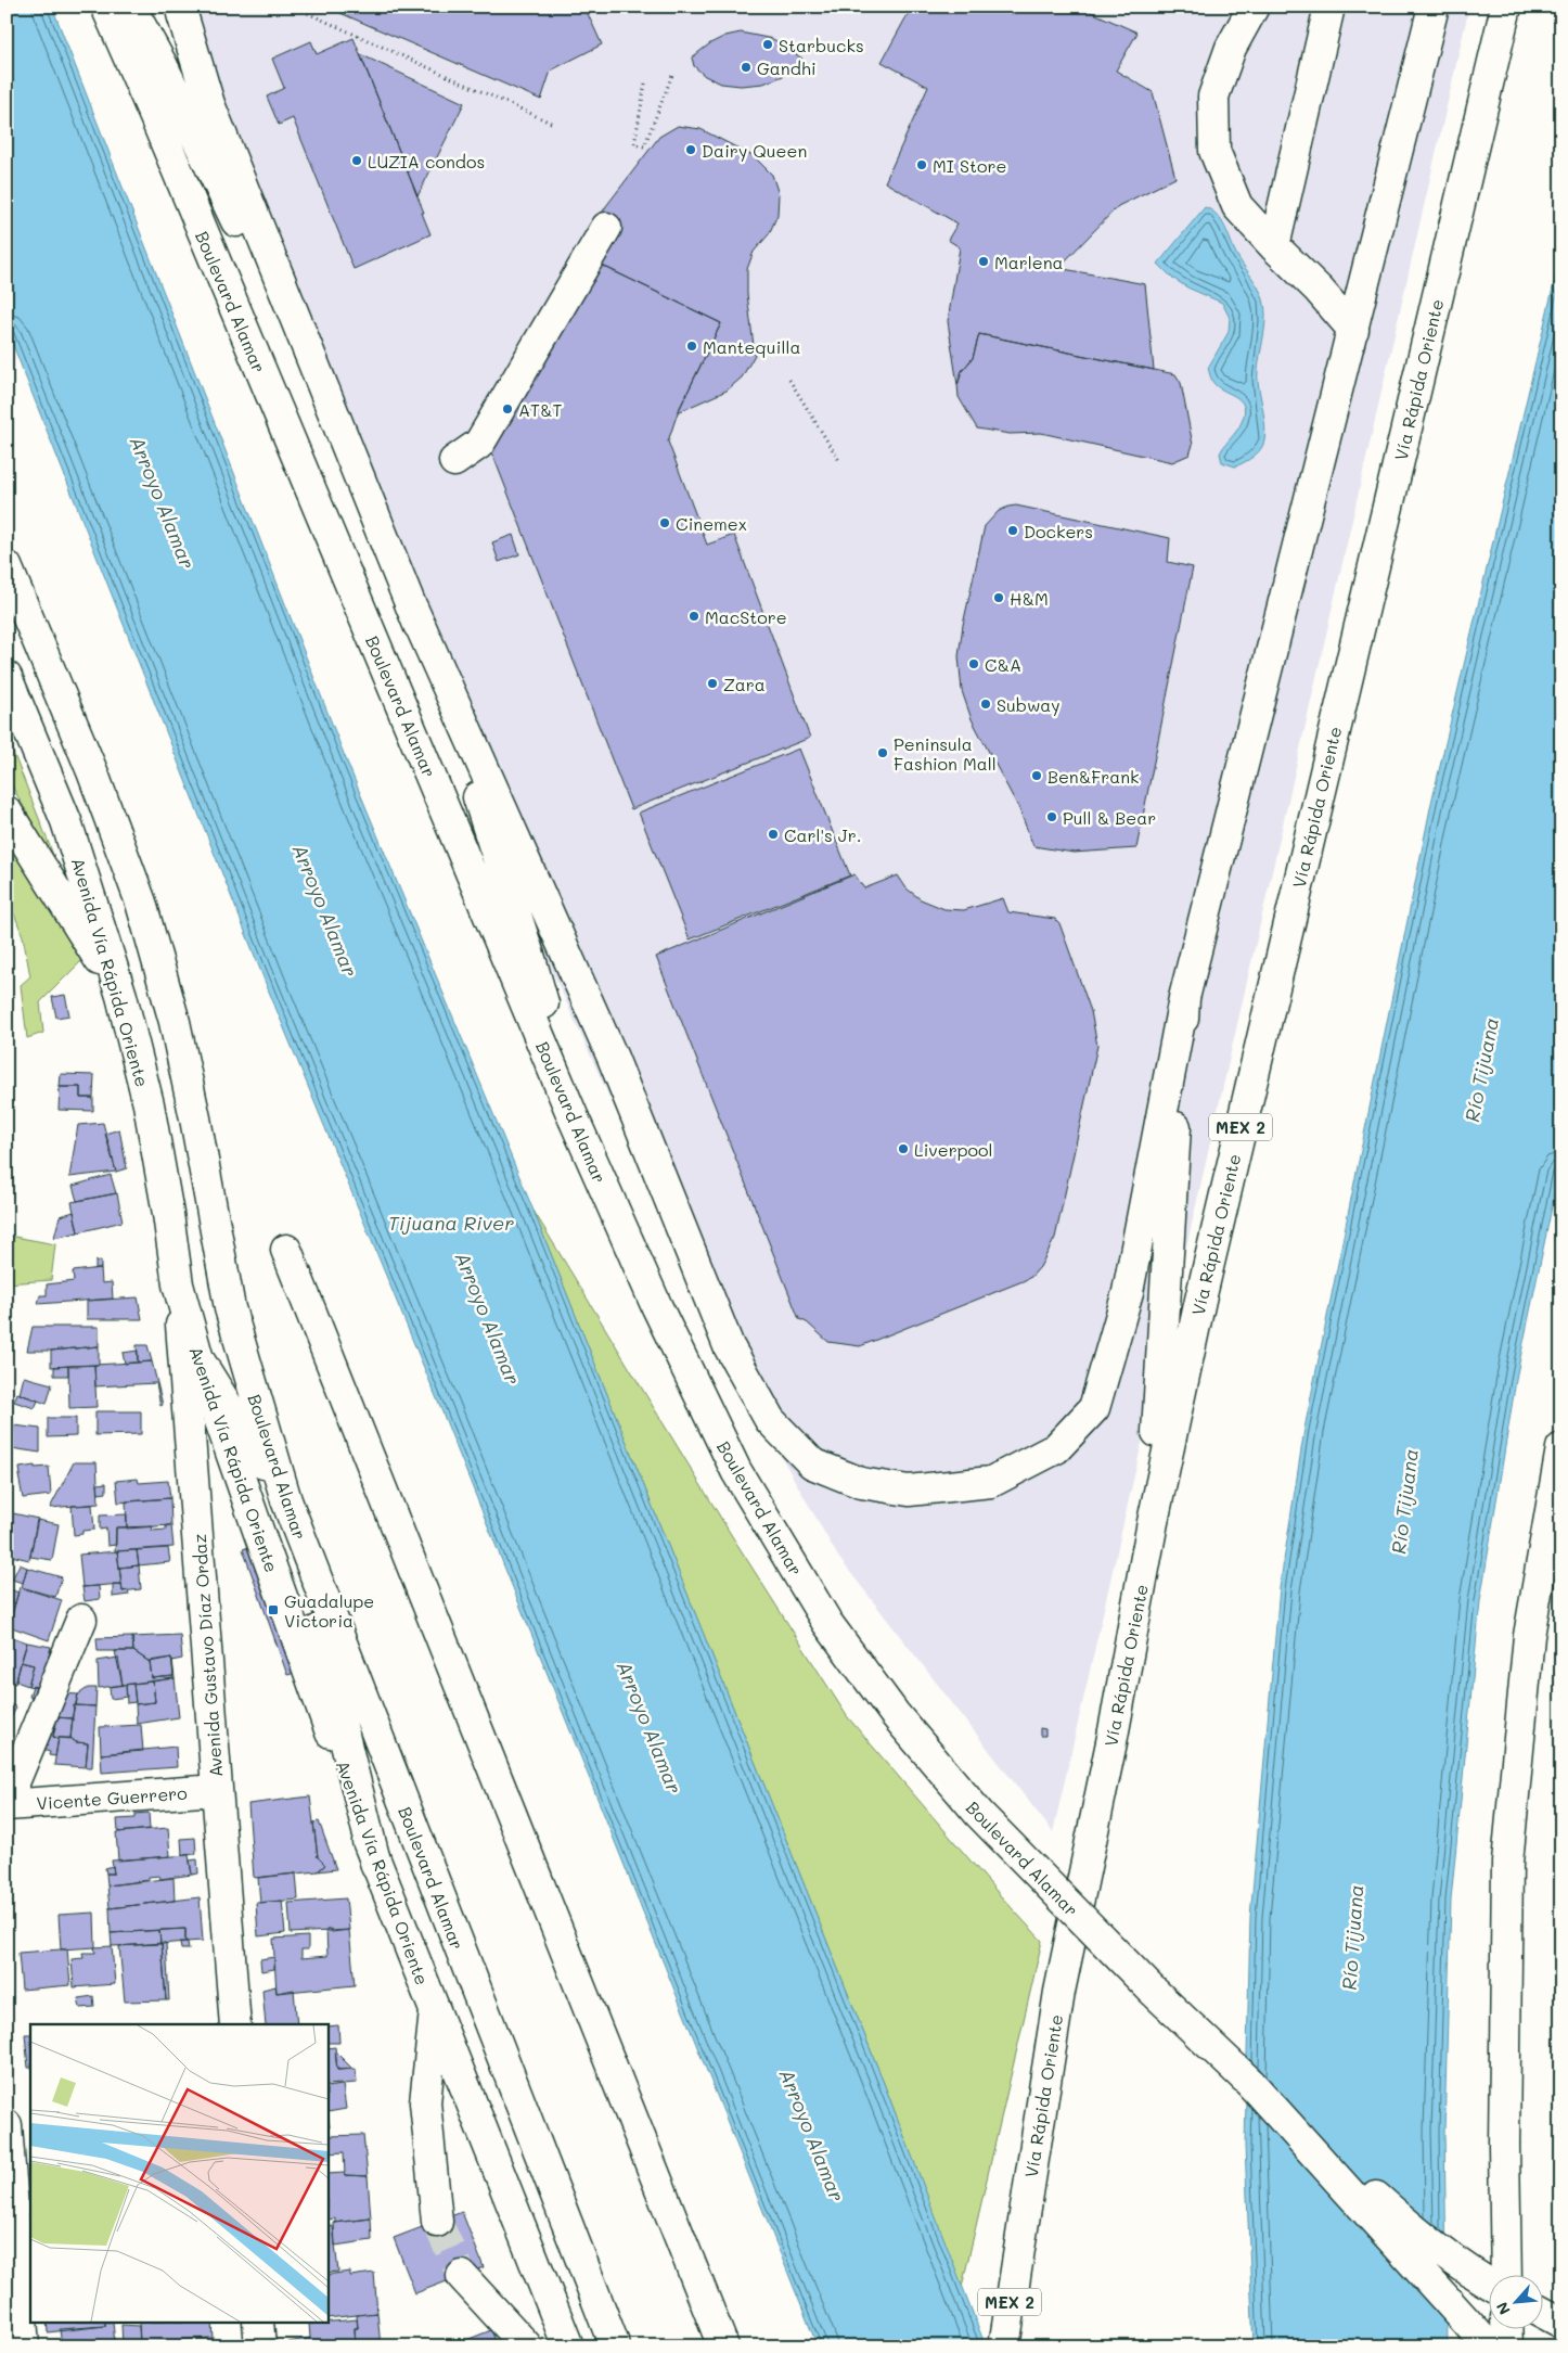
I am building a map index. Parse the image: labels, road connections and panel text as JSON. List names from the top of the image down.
{
  "streets": {
    "main road": [
      "Boulevard Alamar",
      "Vía Rápida Oriente",
      "Avenida Vía Rápida Oriente",
      "MEX 2",
      "Avenida Gustavo Díaz Ordaz",
      "Vicente Guerrero"
    ]
  },
  "crossings": [
    ["Avenida Vía Rápida Oriente", "Avenida Gustavo Díaz Ordaz"],
    ["Avenida Gustavo Díaz Ordaz", "Vicente Guerrero"]
  ],
  "water": ["Arroyo Alamar", "Río Tijuana", "Tijuana River"],
  "places": {
    "other": [
      "Starbucks",
      "Gandhi",
      "Dairy Queen",
      "LUZIA condos",
      "MI Store",
      "Marlena",
      "Mantequilla",
      "AT&T",
      "Cinemex",
      "Dockers",
      "H&M",
      "MacStore",
      "C&A",
      "Zara",
      "Subway",
      "Peninsula Fashion Mall",
      "Ben&Frank",
      "Pull & Bear",
      "Carl's Jr.",
      "Liverpool"
    ],
    "transit": ["Guadalupe Victoria"]
  },
  "north": "bottom left"
}
